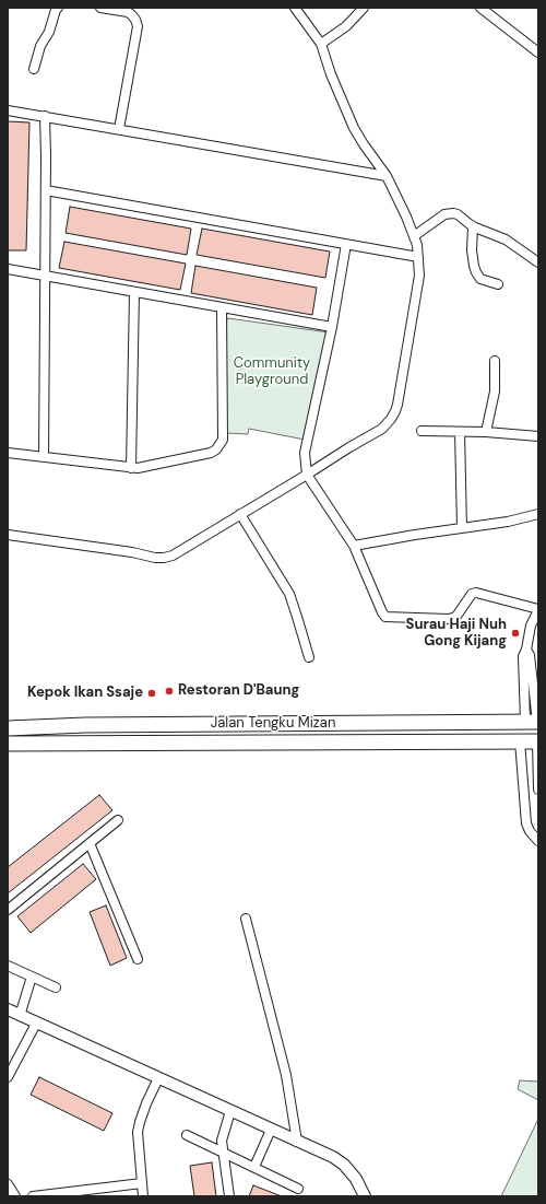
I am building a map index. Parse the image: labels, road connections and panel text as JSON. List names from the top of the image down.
{
  "streets": {
    "highway": ["Jalan Tengku Mizan"]
  },
  "parks": ["Community Playground"],
  "places": ["Surau Haji Nuh Gong Kijang", "Restoran D'Baung", "Kepok Ikan Ssaje"]
}
